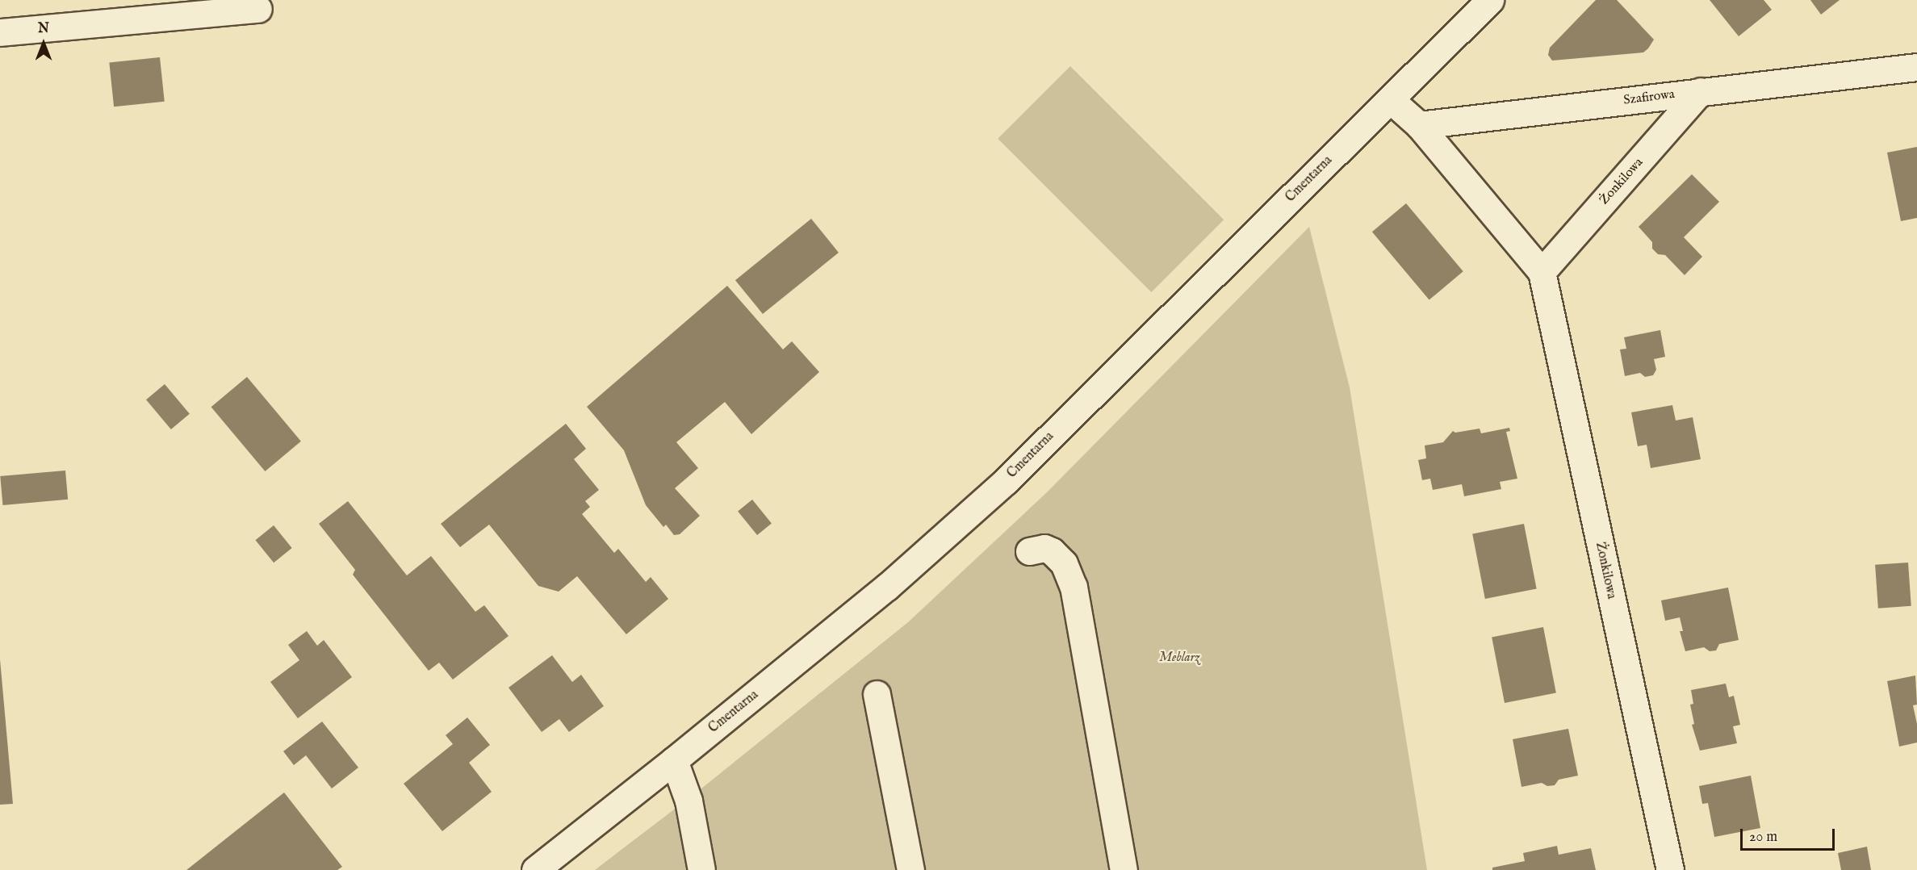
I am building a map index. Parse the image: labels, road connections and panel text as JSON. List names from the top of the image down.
{
  "streets": {
    "street": ["Szafirowa", "Cmentarna", "Żonkilowa"]
  },
  "crossings": [
    ["Szafirowa", "Żonkilowa"]
  ],
  "parks": ["Meblarz"],
  "scale_bar": "20 m",
  "north": "top"
}
